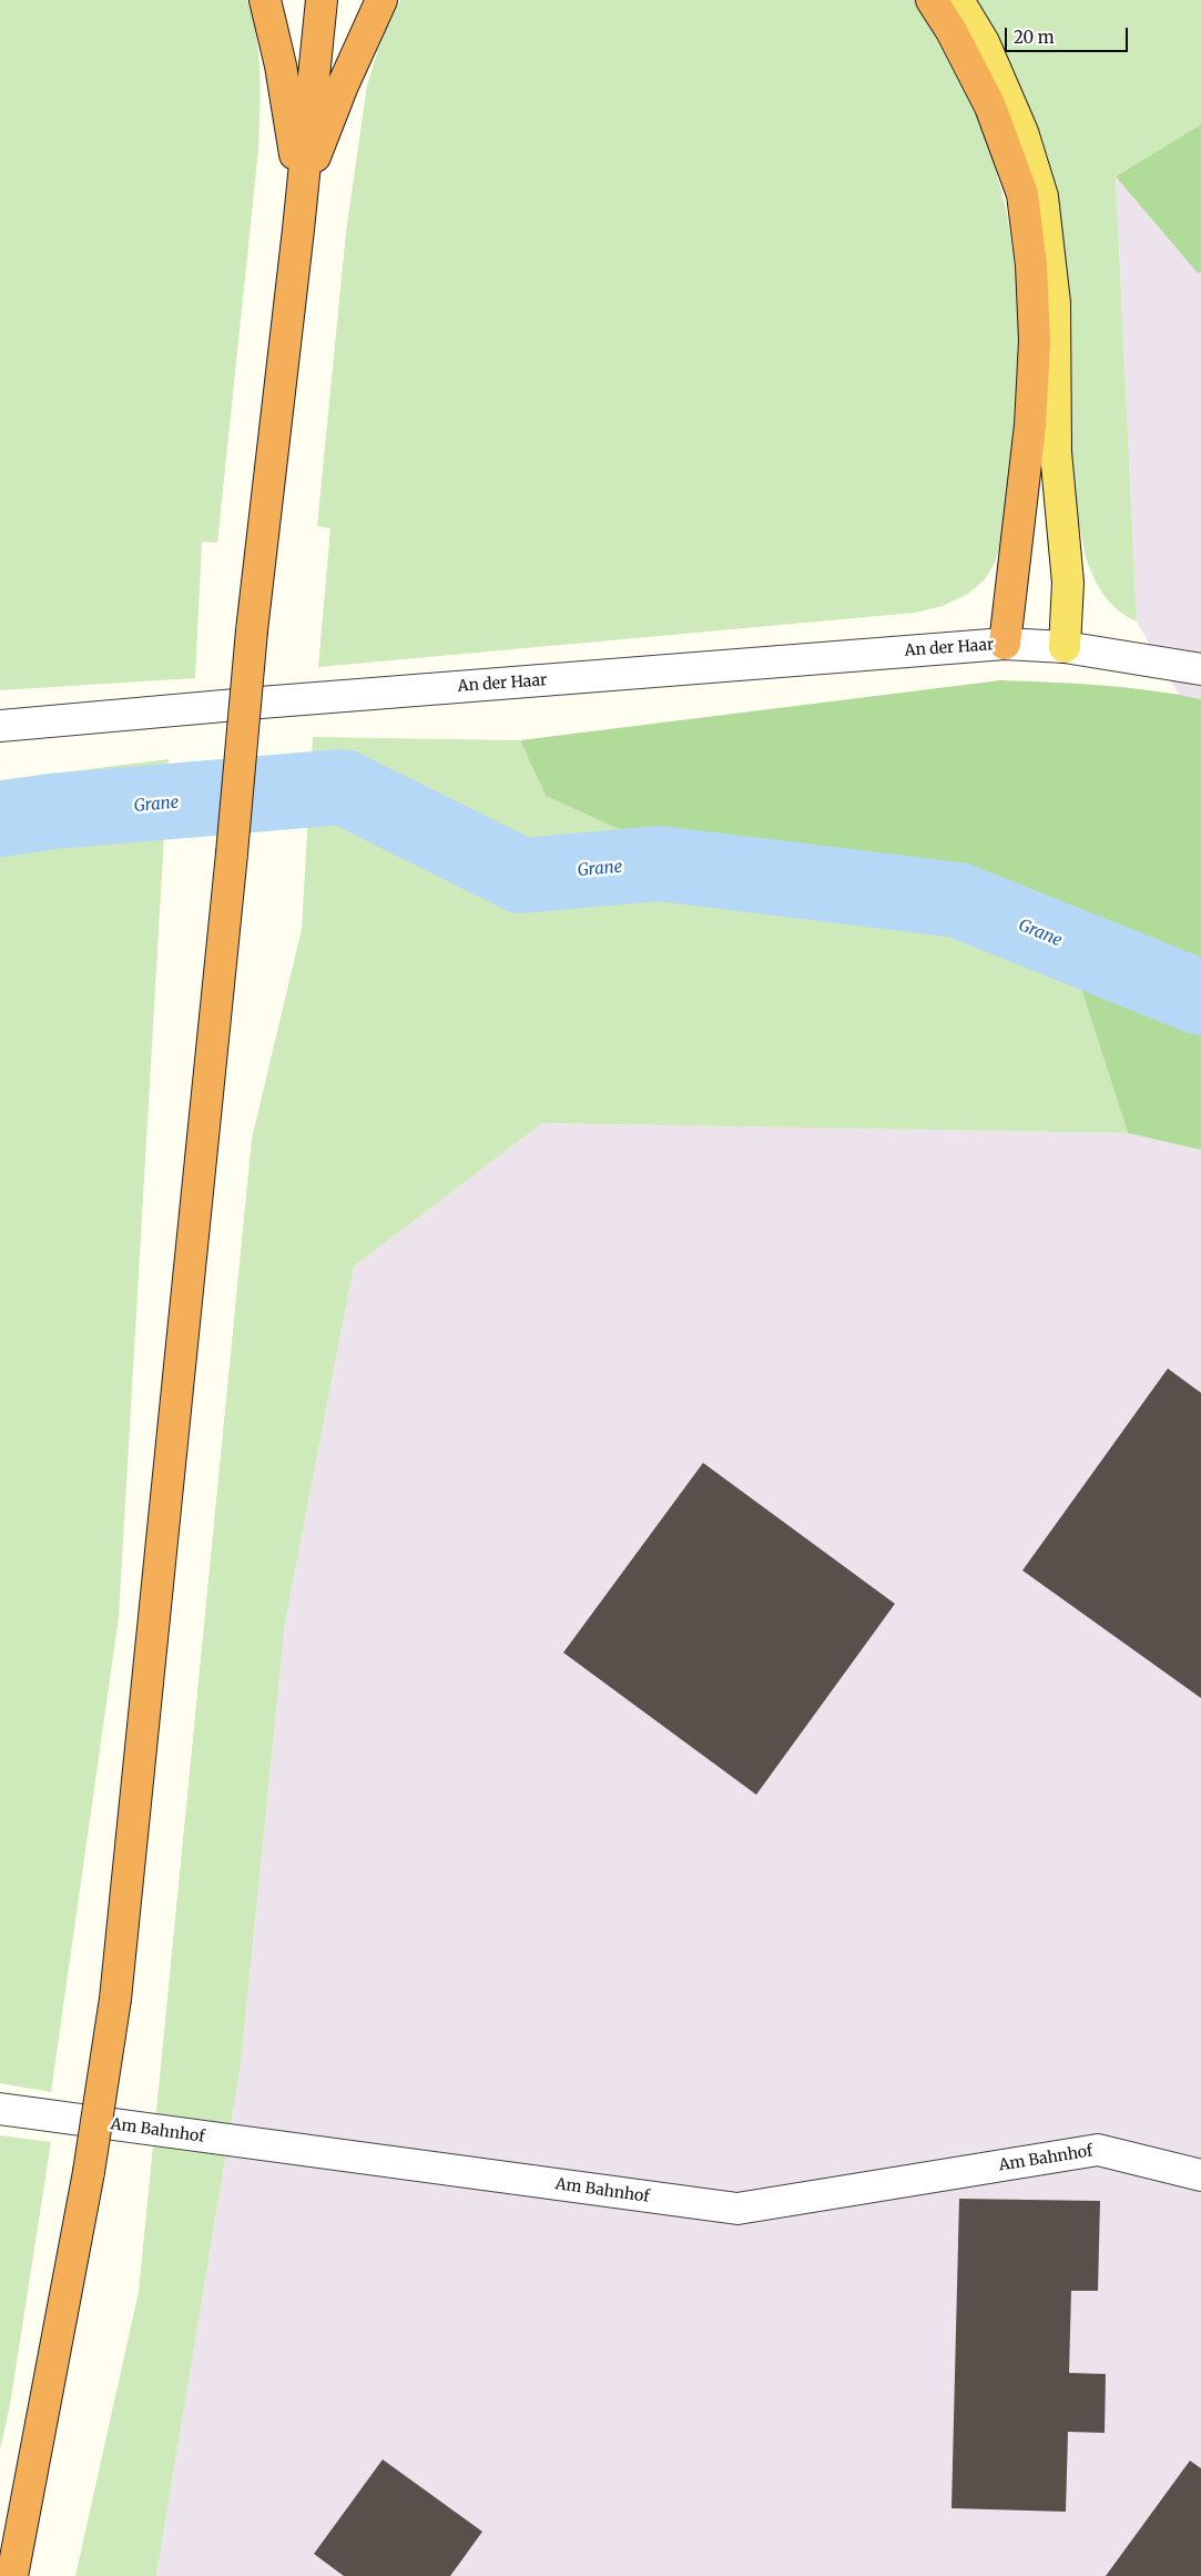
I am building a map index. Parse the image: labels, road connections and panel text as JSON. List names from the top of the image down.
{
  "streets": {
    "street": ["An der Haar", "Am Bahnhof"]
  },
  "water": ["Grane"],
  "scale_bar": "20 m"
}
